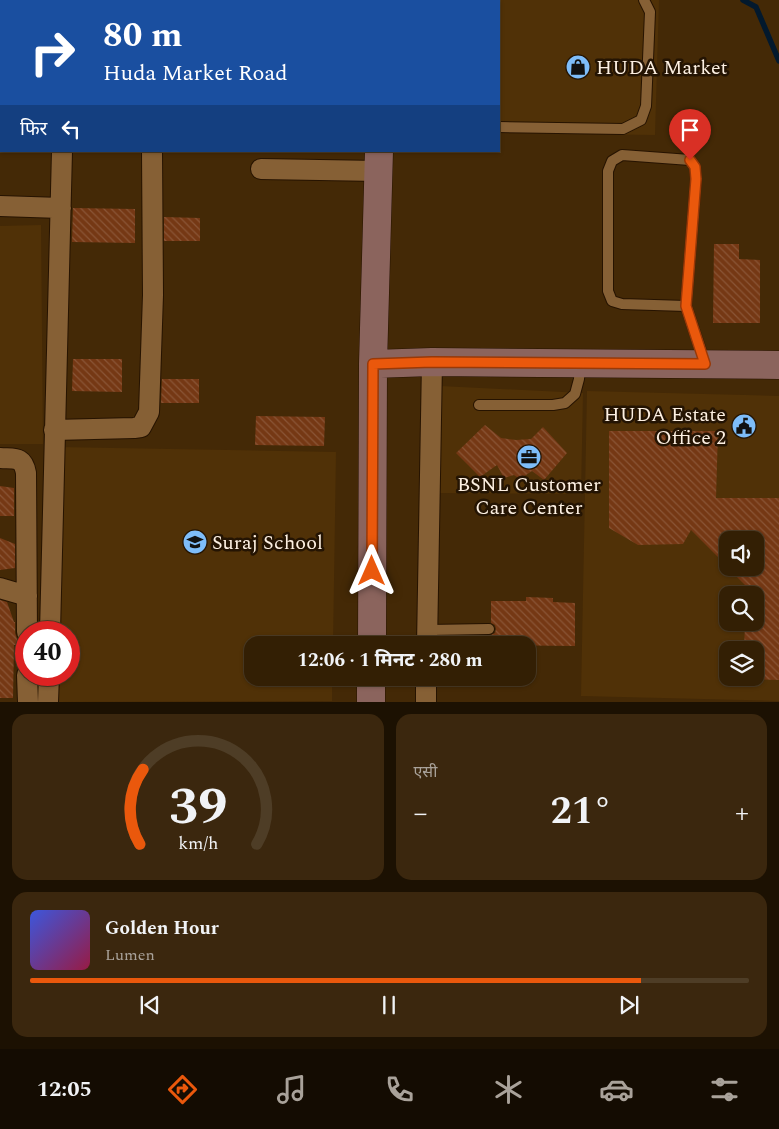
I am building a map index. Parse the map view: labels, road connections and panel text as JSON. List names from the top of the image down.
{
  "places": {
    "shop": ["HUDA Market"],
    "public building": ["HUDA Estate Office 2"],
    "office": ["BSNL Customer Care Center"],
    "school or university": ["Suraj School"]
  },
  "page": {
    "turn": ["80 m", "Huda Market Road"],
    "then": "फिर",
    "limit": "40",
    "trip": "12:06 · 1 मिनट · 280 m",
    "tile": "एसी",
    "heat": ["−", "21°", "+"],
    "song": ["Golden Hour", "Lumen"],
    "tabs": "12:05",
    "gauge": ["39", "km/h"]
  }
}
